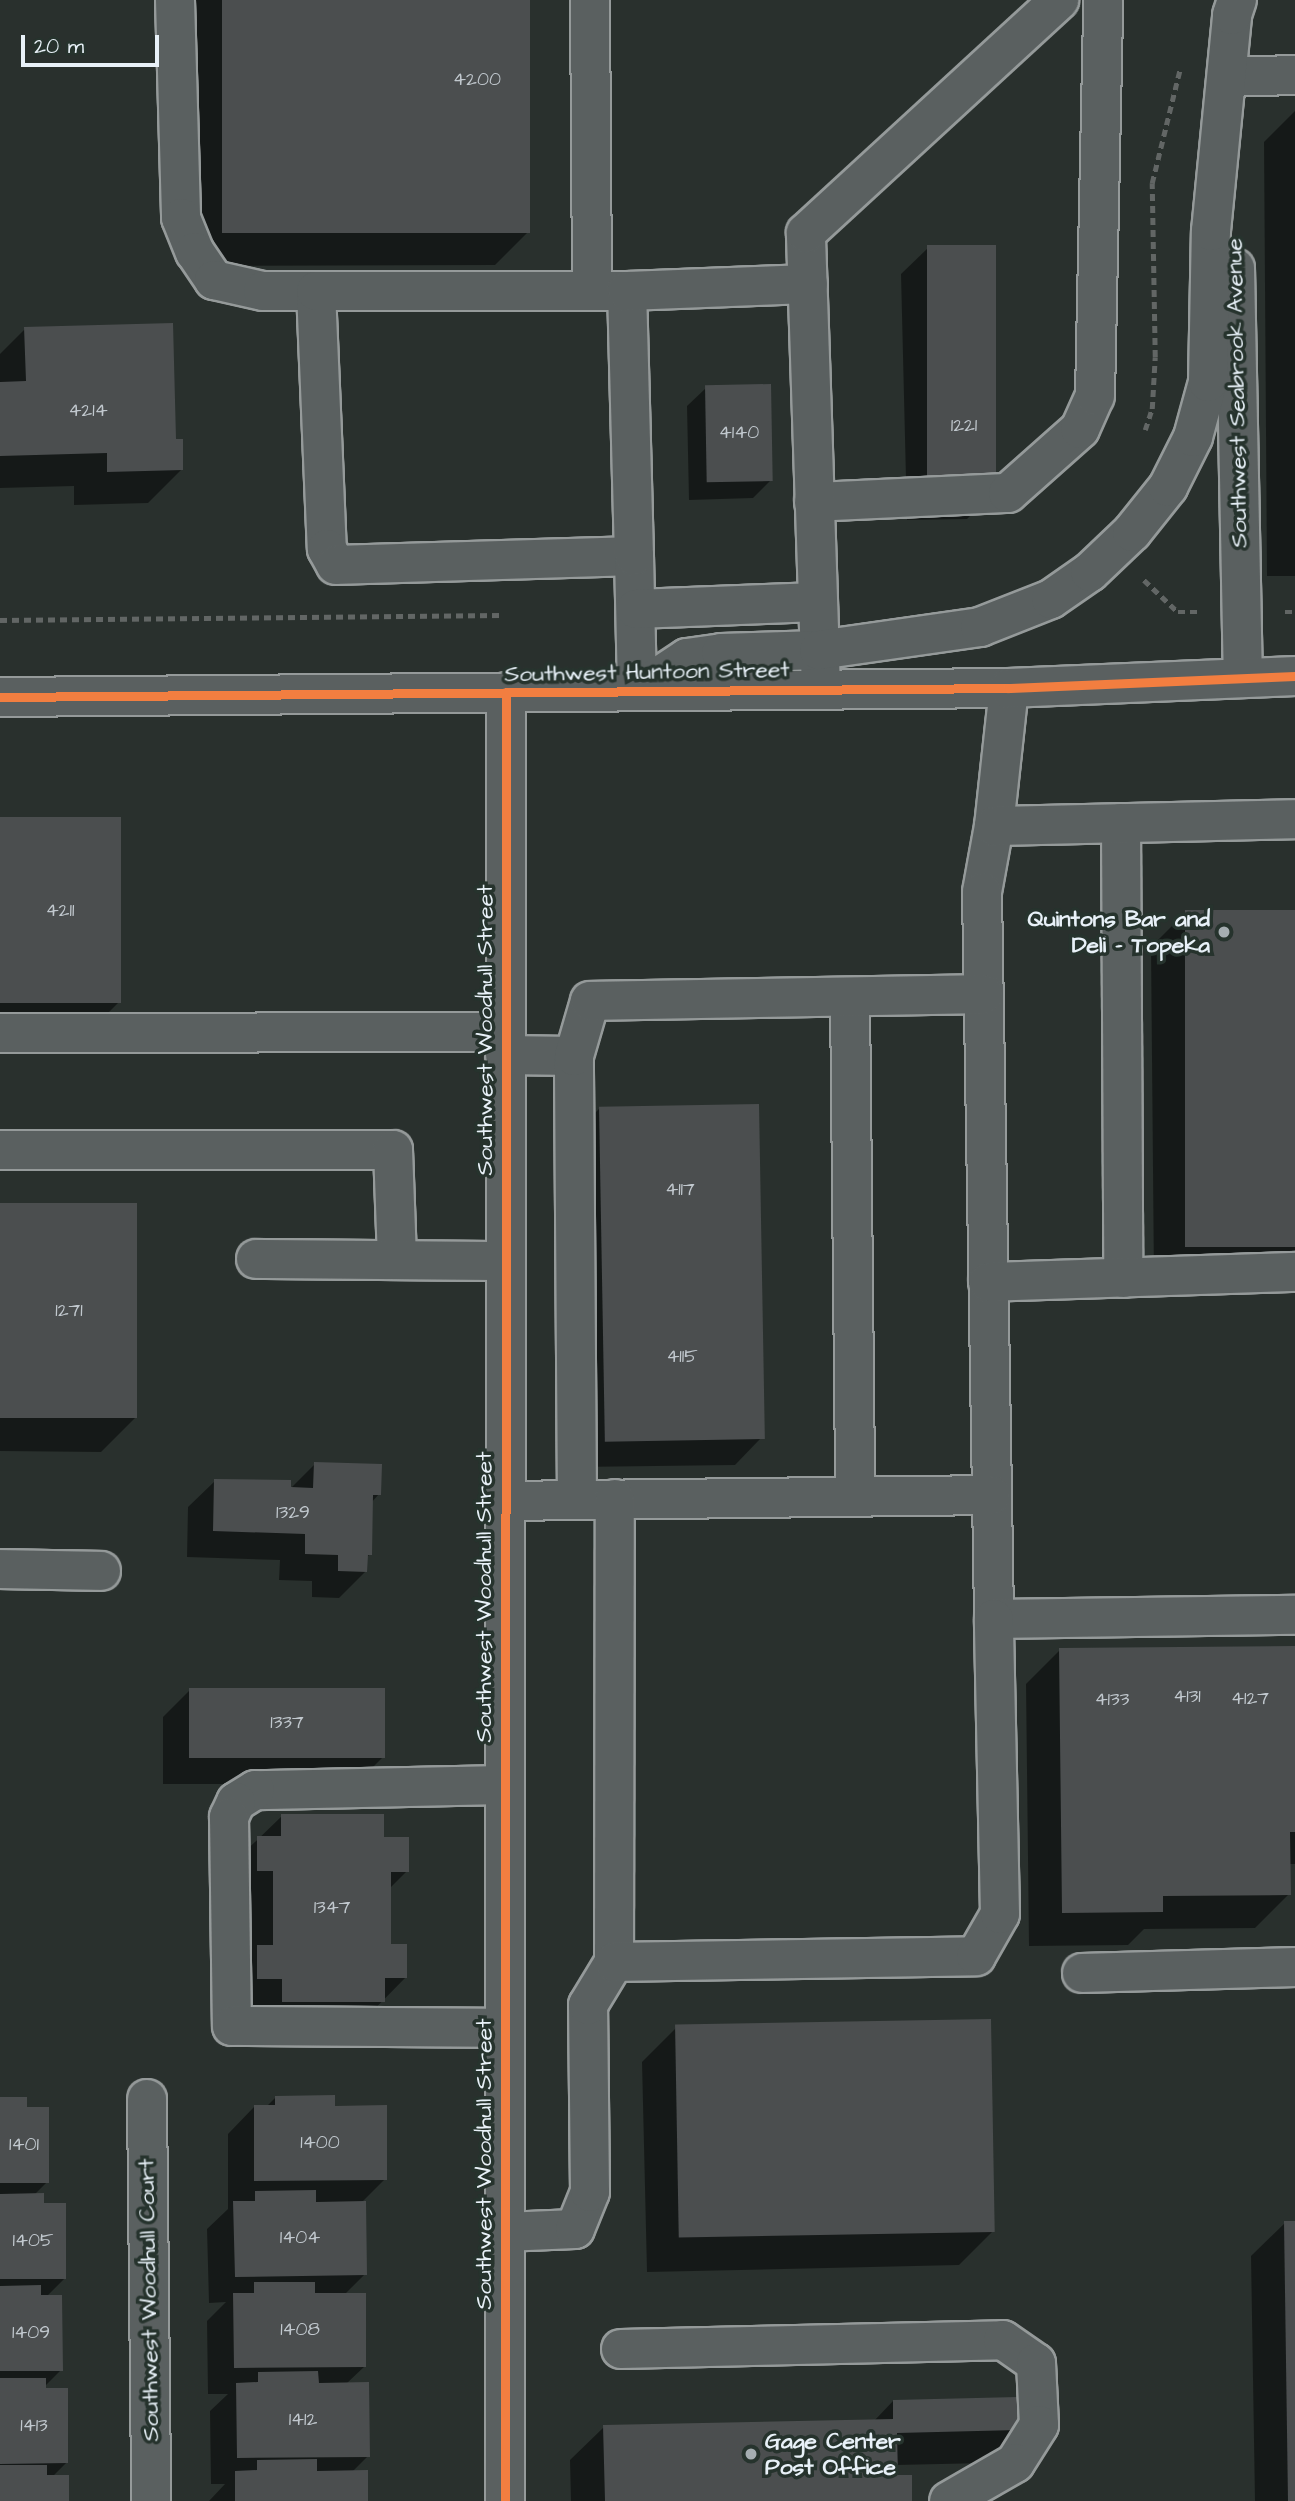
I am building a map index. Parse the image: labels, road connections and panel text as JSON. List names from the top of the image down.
{
  "streets": {
    "main road": [
      "Southwest Seabrook Avenue",
      "Southwest Huntoon Street",
      "Southwest Woodhull Street",
      "Southwest Woodhull Court"
    ]
  },
  "crossings": [
    ["Southwest Seabrook Avenue", "Southwest Huntoon Street"],
    ["Southwest Huntoon Street", "Southwest Woodhull Street"]
  ],
  "places": ["Quintons Bar and Deli - Topeka", "Gage Center Post Office"],
  "house_numbers": [
    "4200",
    "4214",
    "1221",
    "4140",
    "4211",
    "4117",
    "1271",
    "4115",
    "1329",
    "4131",
    "4127",
    "4133",
    "1337",
    "1347",
    "1400",
    "1401",
    "1404",
    "1405",
    "1408",
    "1409",
    "1412",
    "1413"
  ],
  "scale_bar": "20 m"
}
